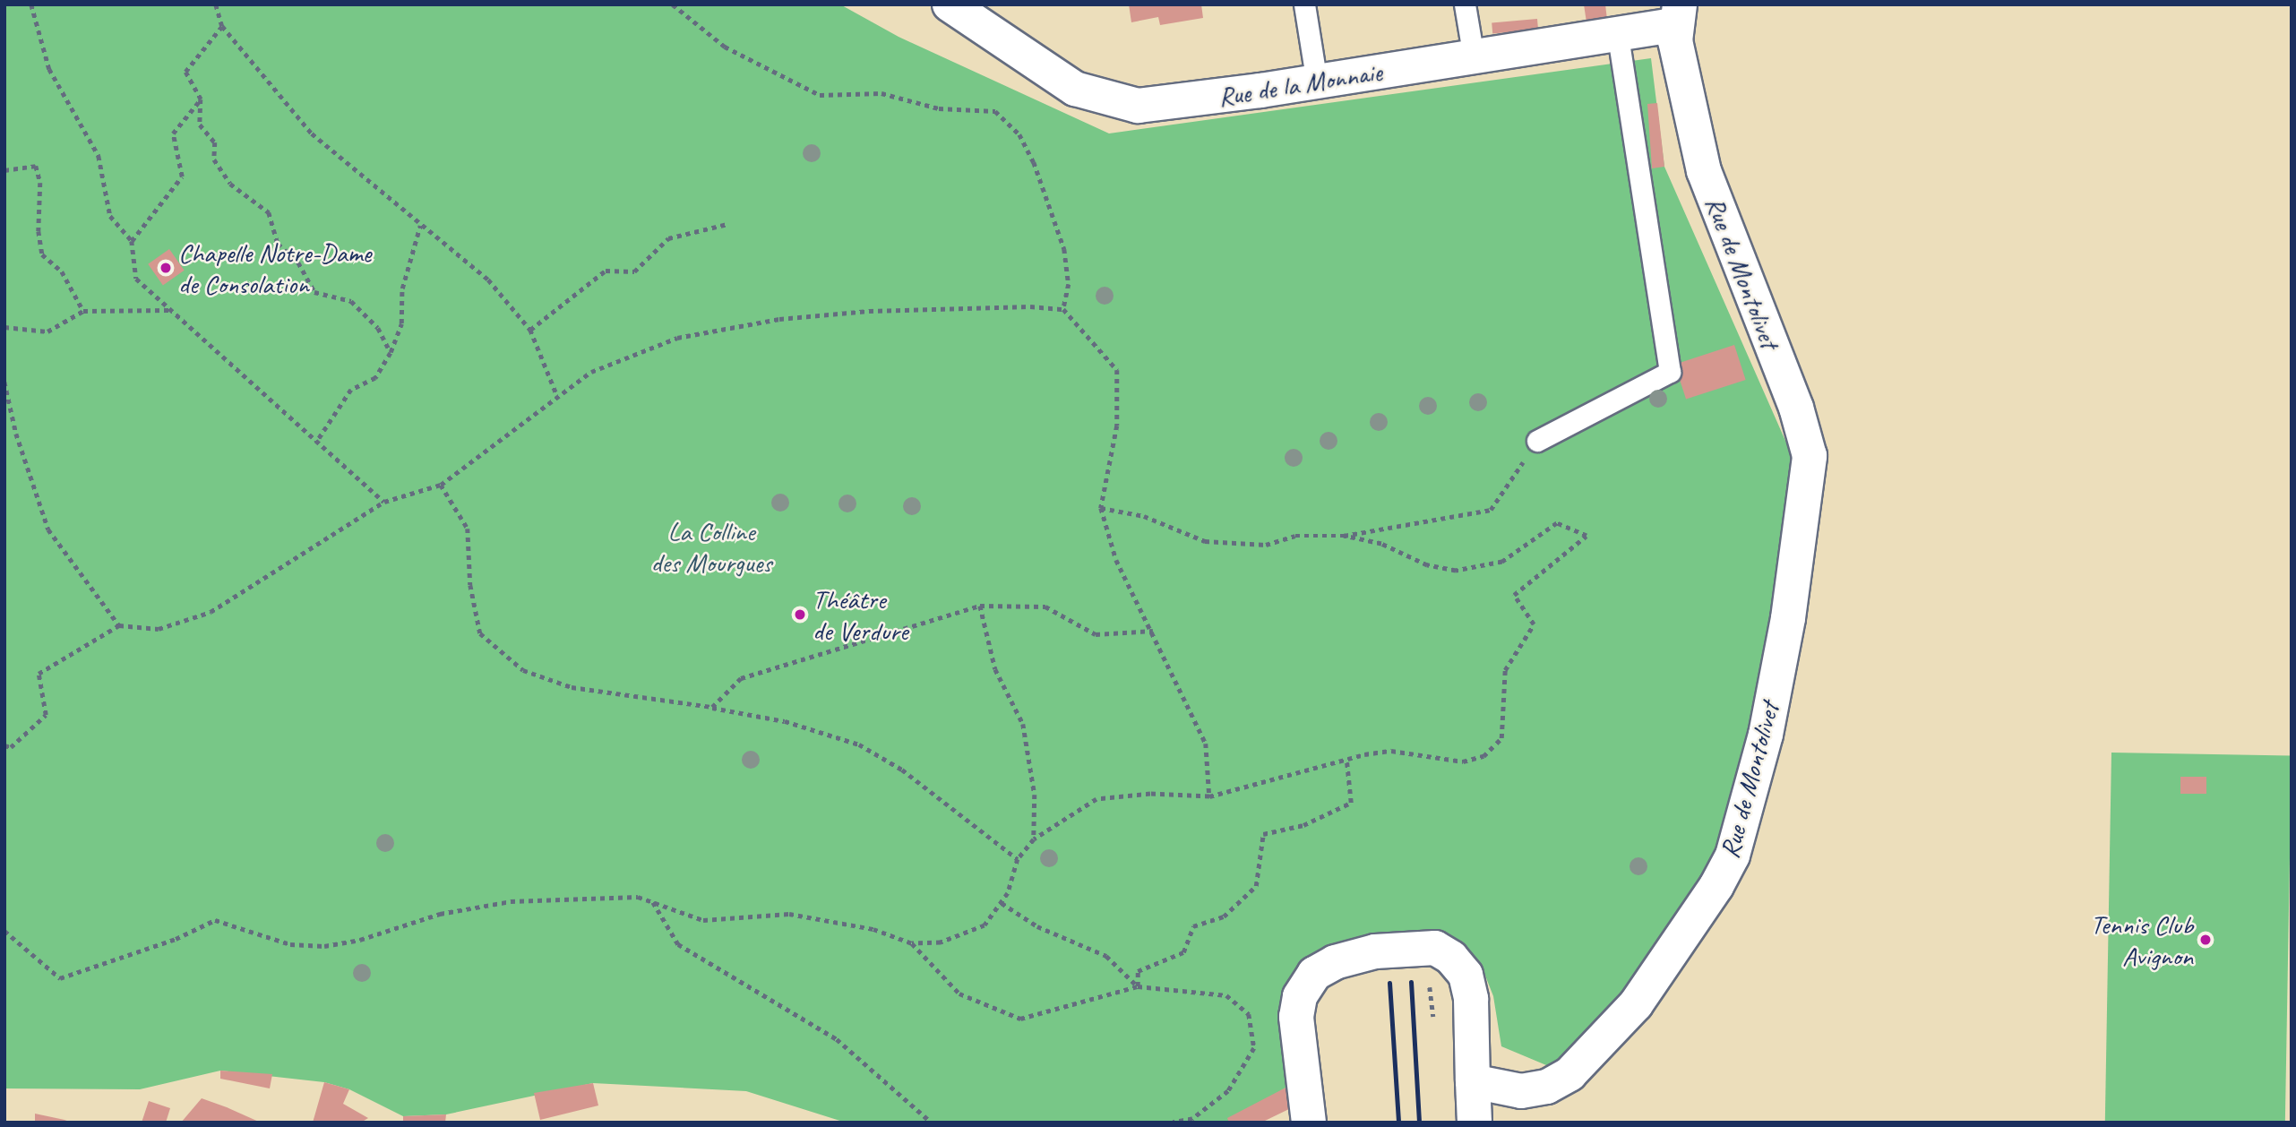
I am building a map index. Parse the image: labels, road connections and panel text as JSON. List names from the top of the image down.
{
  "streets": {
    "street": ["Rue de la Monnaie", "Rue de Montolivet"]
  },
  "crossings": [
    ["Rue de la Monnaie", "Rue de Montolivet"]
  ],
  "parks": ["La Colline des Mourgues"],
  "places": ["Chapelle Notre-Dame de Consolation", "Théâtre de Verdure", "Tennis Club Avignon"]
}
